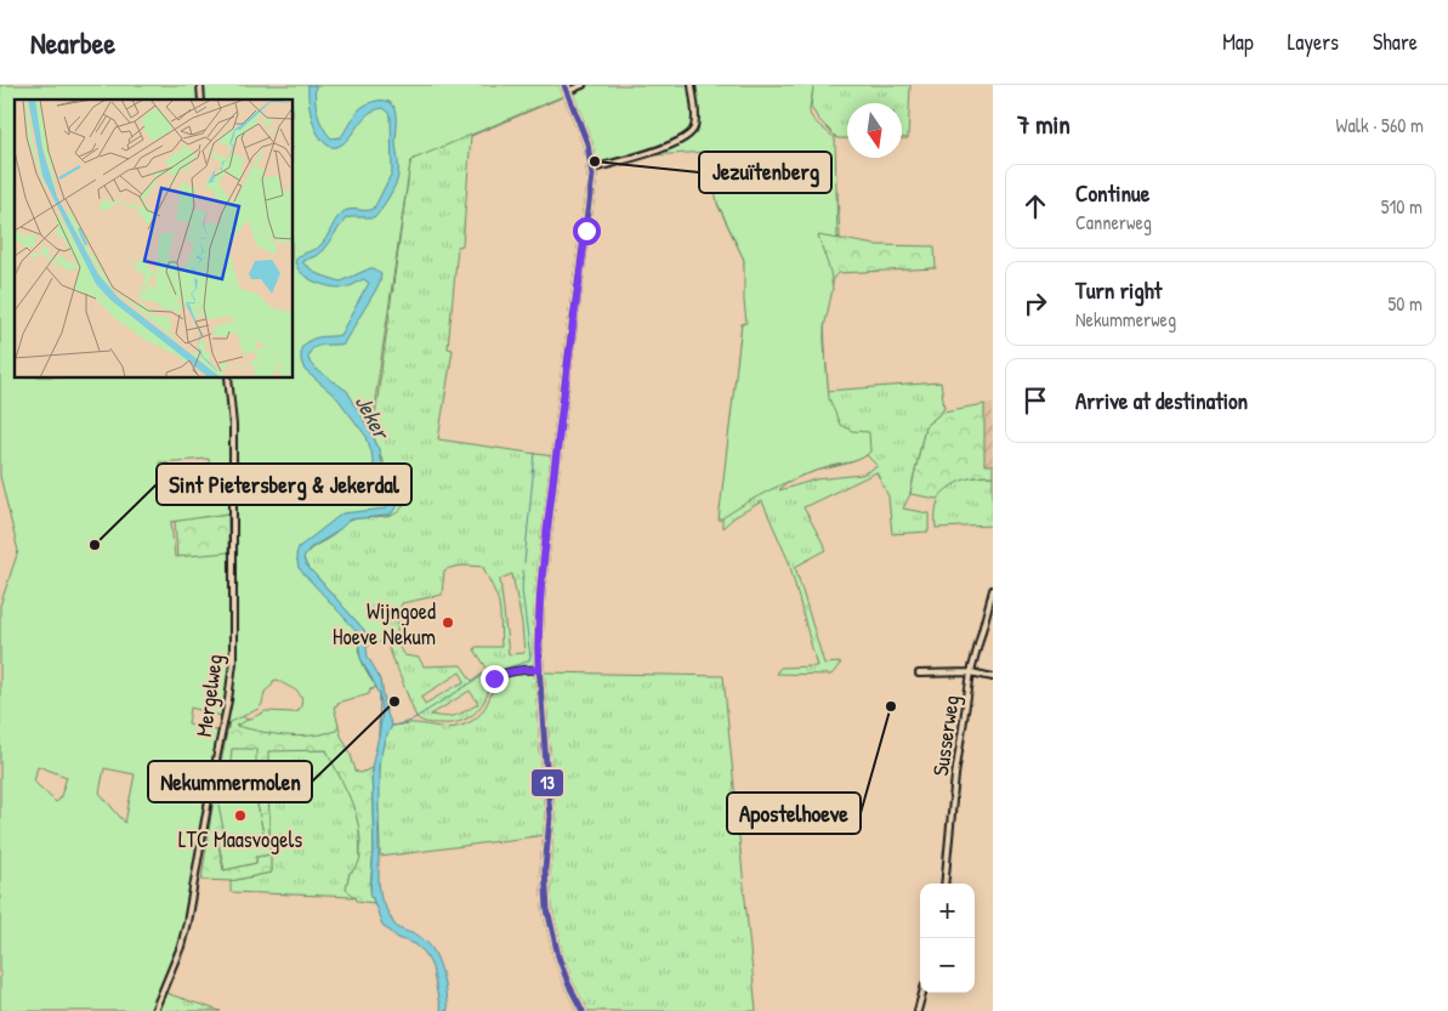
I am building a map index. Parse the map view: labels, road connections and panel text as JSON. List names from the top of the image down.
{
  "streets": {
    "street": ["Mergelweg", "Susserweg"]
  },
  "water": ["Jeker"],
  "places": [
    "Jezuïtenberg",
    "Sint Pietersberg & Jekerdal",
    "Wijngoed Hoeve Nekum",
    "Nekummermolen",
    "Apostelhoeve",
    "LTC Maasvogels"
  ],
  "lines": ["transit line 13"],
  "north": "bottom",
  "page": {
    "header": "Nearbee",
    "nav": ["Map", "Layers", "Share"],
    "heading": ["7 min", "Walk · 560 m"],
    "list": [
      ["Continue", "Cannerweg", "510 m"],
      ["Turn right", "Nekummerweg", "50 m"],
      "Arrive at destination"
    ],
    "map_buttons": ["+", "−"]
  }
}
